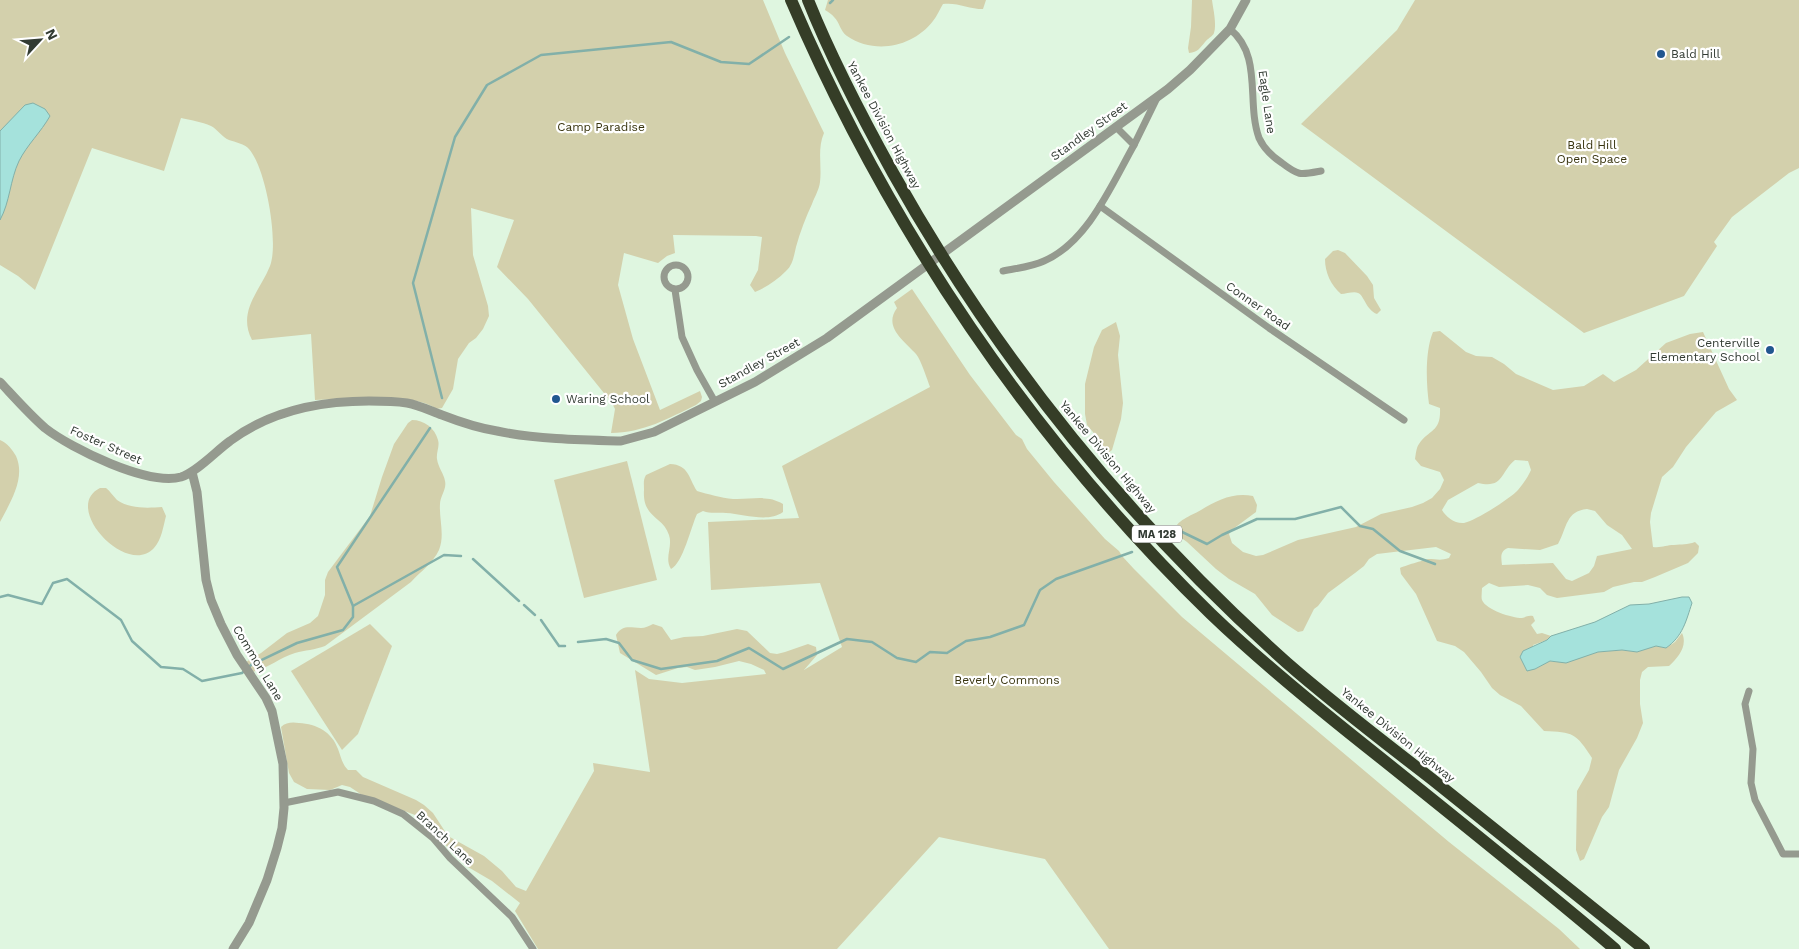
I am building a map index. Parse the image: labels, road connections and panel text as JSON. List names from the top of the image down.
{
  "streets": {
    "highway": ["Yankee Division Highway", "MA 128"],
    "street": [
      "Eagle Lane",
      "Standley Street",
      "Conner Road",
      "Foster Street",
      "Common Lane",
      "Branch Lane"
    ]
  },
  "crossings": [
    ["Eagle Lane", "Standley Street"],
    ["Standley Street", "Foster Street"],
    ["Standley Street", "Common Lane"],
    ["Foster Street", "Common Lane"],
    ["Common Lane", "Branch Lane"]
  ],
  "parks": ["Camp Paradise", "Bald Hill Open Space", "Beverly Commons"],
  "places": ["Bald Hill", "Centerville Elementary School", "Waring School"],
  "north": "top right"
}
